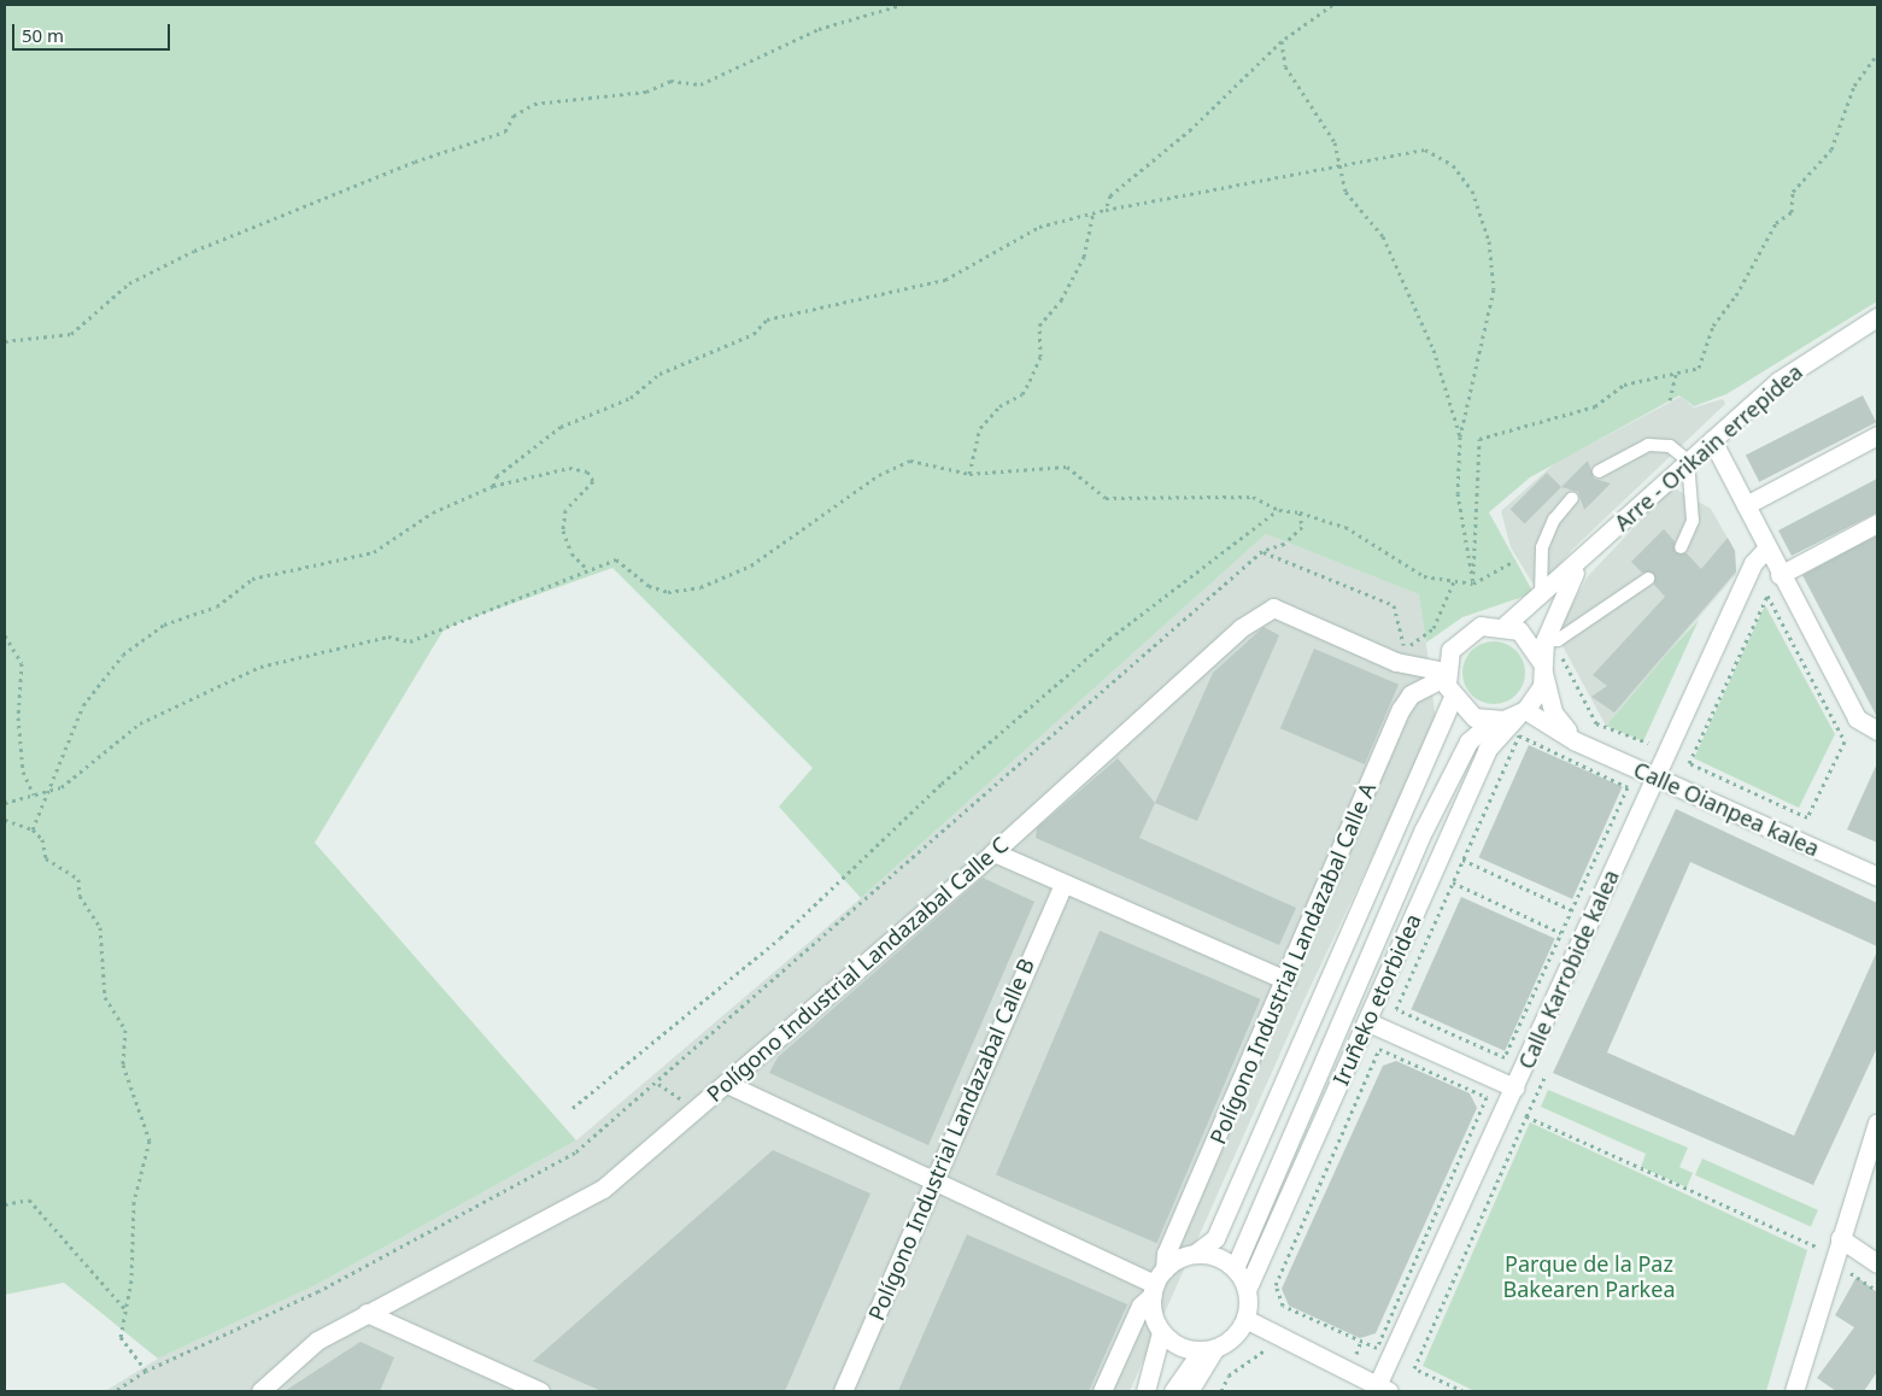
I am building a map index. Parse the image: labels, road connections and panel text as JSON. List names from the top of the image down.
{
  "streets": {
    "street": [
      "Arre - Orikain errepidea",
      "Calle Oianpea kalea",
      "Polígono Industrial Landazabal Calle A",
      "Polígono Industrial Landazabal Calle C",
      "Calle Karrobide kalea",
      "Iruñeko etorbidea",
      "Polígono Industrial Landazabal Calle B"
    ]
  },
  "crossings": [
    ["Arre - Orikain errepidea", "Calle Oianpea kalea"],
    ["Arre - Orikain errepidea", "Polígono Industrial Landazabal Calle A"],
    ["Arre - Orikain errepidea", "Polígono Industrial Landazabal Calle C"],
    ["Arre - Orikain errepidea", "Iruñeko etorbidea"],
    ["Calle Oianpea kalea", "Polígono Industrial Landazabal Calle A"],
    ["Calle Oianpea kalea", "Polígono Industrial Landazabal Calle C"],
    ["Calle Oianpea kalea", "Calle Karrobide kalea"],
    ["Calle Oianpea kalea", "Iruñeko etorbidea"],
    ["Polígono Industrial Landazabal Calle A", "Polígono Industrial Landazabal Calle C"],
    ["Polígono Industrial Landazabal Calle A", "Iruñeko etorbidea"],
    ["Polígono Industrial Landazabal Calle C", "Iruñeko etorbidea"]
  ],
  "parks": ["Parque de la Paz Bakearen Parkea"],
  "scale_bar": "50 m"
}
